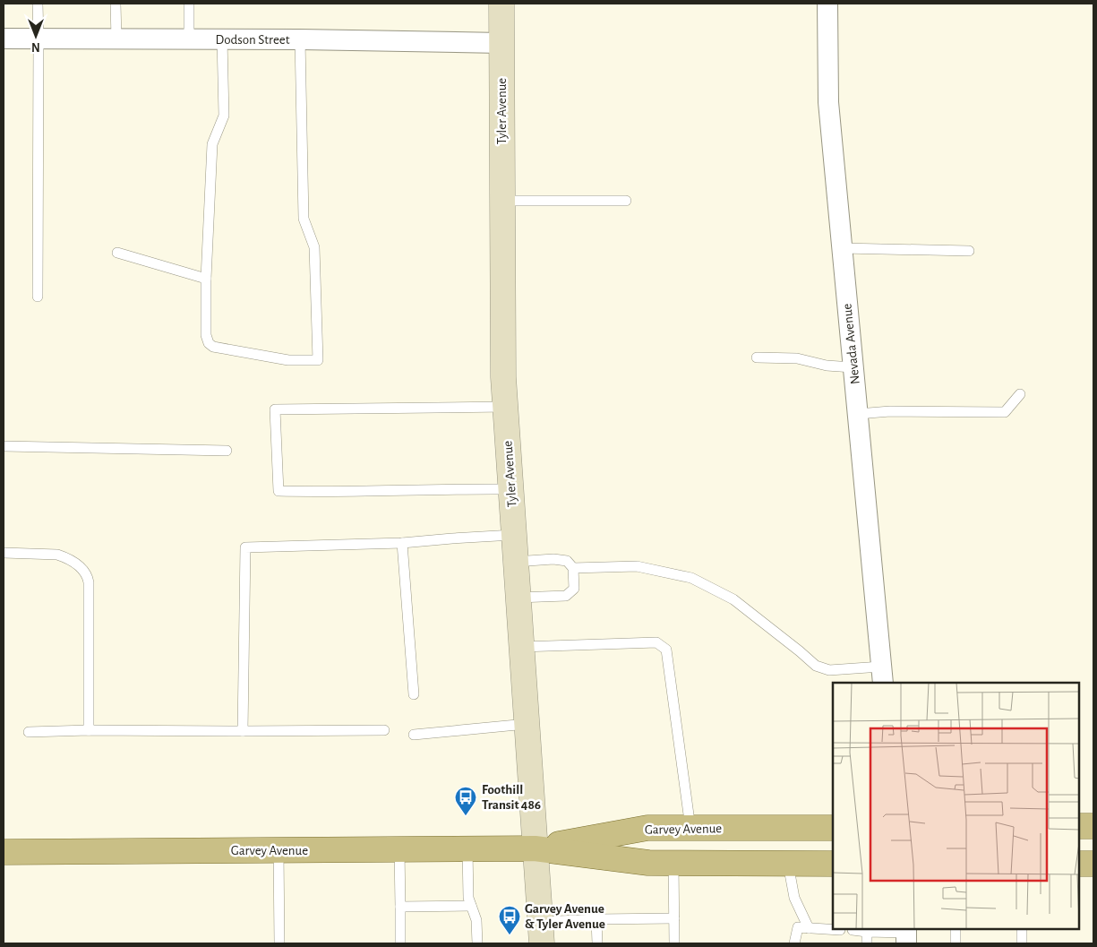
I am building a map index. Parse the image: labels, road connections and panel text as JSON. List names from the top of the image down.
{
  "streets": {
    "main road": ["Tyler Avenue", "Garvey Avenue"],
    "street": ["Dodson Street", "Nevada Avenue"]
  },
  "crossings": [
    ["Dodson Street", "Tyler Avenue"],
    ["Tyler Avenue", "Garvey Avenue"]
  ],
  "places": {
    "bus stop": ["Foothill Transit 486", "Garvey Avenue & Tyler Avenue"]
  },
  "north": "bottom"
}
